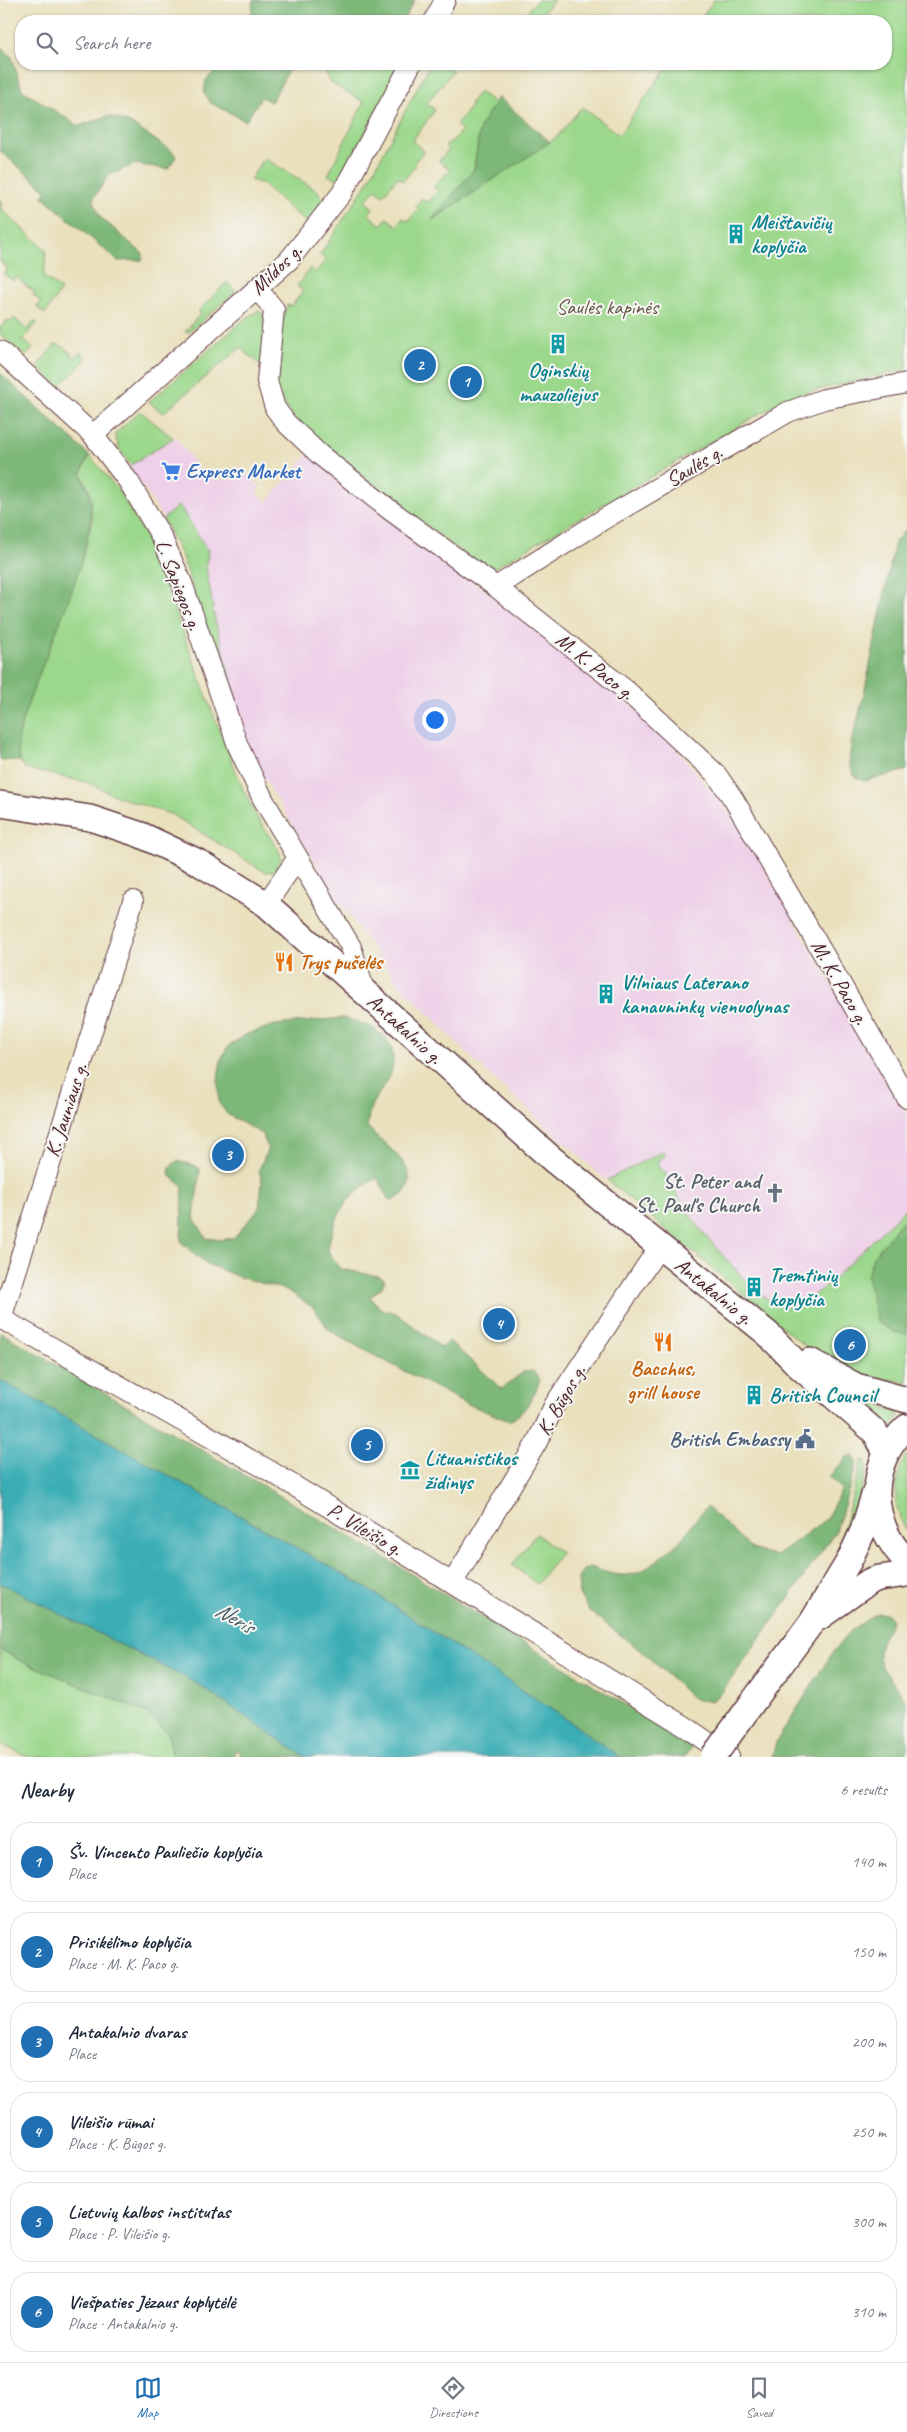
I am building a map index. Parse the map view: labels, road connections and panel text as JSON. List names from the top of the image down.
{
  "streets": {
    "main road": ["Antakalnio g."],
    "street": [
      "Mildos g.",
      "Saulės g.",
      "L. Sapiegos g.",
      "M. K. Paco g.",
      "K. Jauniaus g.",
      "K. Būgos g.",
      "P. Vileišio g."
    ]
  },
  "crossings": [
    ["Mildos g.", "L. Sapiegos g."],
    ["Mildos g.", "M. K. Paco g."],
    ["Saulės g.", "M. K. Paco g."],
    ["L. Sapiegos g.", "Antakalnio g."],
    ["Antakalnio g.", "K. Būgos g."],
    ["K. Jauniaus g.", "P. Vileišio g."],
    ["K. Būgos g.", "P. Vileišio g."]
  ],
  "water": ["Neris"],
  "parks": ["Saulės kapinės"],
  "places": {
    "building": [
      "Meištavičių koplyčia",
      "Oginskių mauzoliejus",
      "Vilniaus Laterano kanauninkų vienuolynas",
      "Tremtinių koplyčia",
      "British Council"
    ],
    "supermarket": ["Express Market"],
    "restaurant": ["Trys pušelės", "Bacchus, grill house"],
    "church": ["St. Peter and St. Paul's Church"],
    "public building": ["British Embassy"],
    "museum": ["Lituanistikos židinys"]
  },
  "page": {
    "search": "Search here",
    "pins": [
      "2",
      "1",
      "3",
      "4",
      "6",
      "5"
    ],
    "heading": ["Nearby", "6 results"],
    "list": [
      {
        "mark": "1",
        "name": "Šv. Vincento Pauliečio koplyčia",
        "note": "Place",
        "value": "140 m"
      },
      {
        "mark": "2",
        "name": "Prisikėlimo koplyčia",
        "note": "Place · M. K. Paco g.",
        "value": "150 m"
      },
      {
        "mark": "3",
        "name": "Antakalnio dvaras",
        "note": "Place",
        "value": "200 m"
      },
      {
        "mark": "4",
        "name": "Vileišio rūmai",
        "note": "Place · K. Būgos g.",
        "value": "250 m"
      },
      {
        "mark": "5",
        "name": "Lietuvių kalbos institutas",
        "note": "Place · P. Vileišio g.",
        "value": "300 m"
      },
      {
        "mark": "6",
        "name": "Viešpaties Jėzaus koplytėlė",
        "note": "Place · Antakalnio g.",
        "value": "310 m"
      }
    ],
    "nav": ["Map", "Directions", "Saved"]
  }
}
